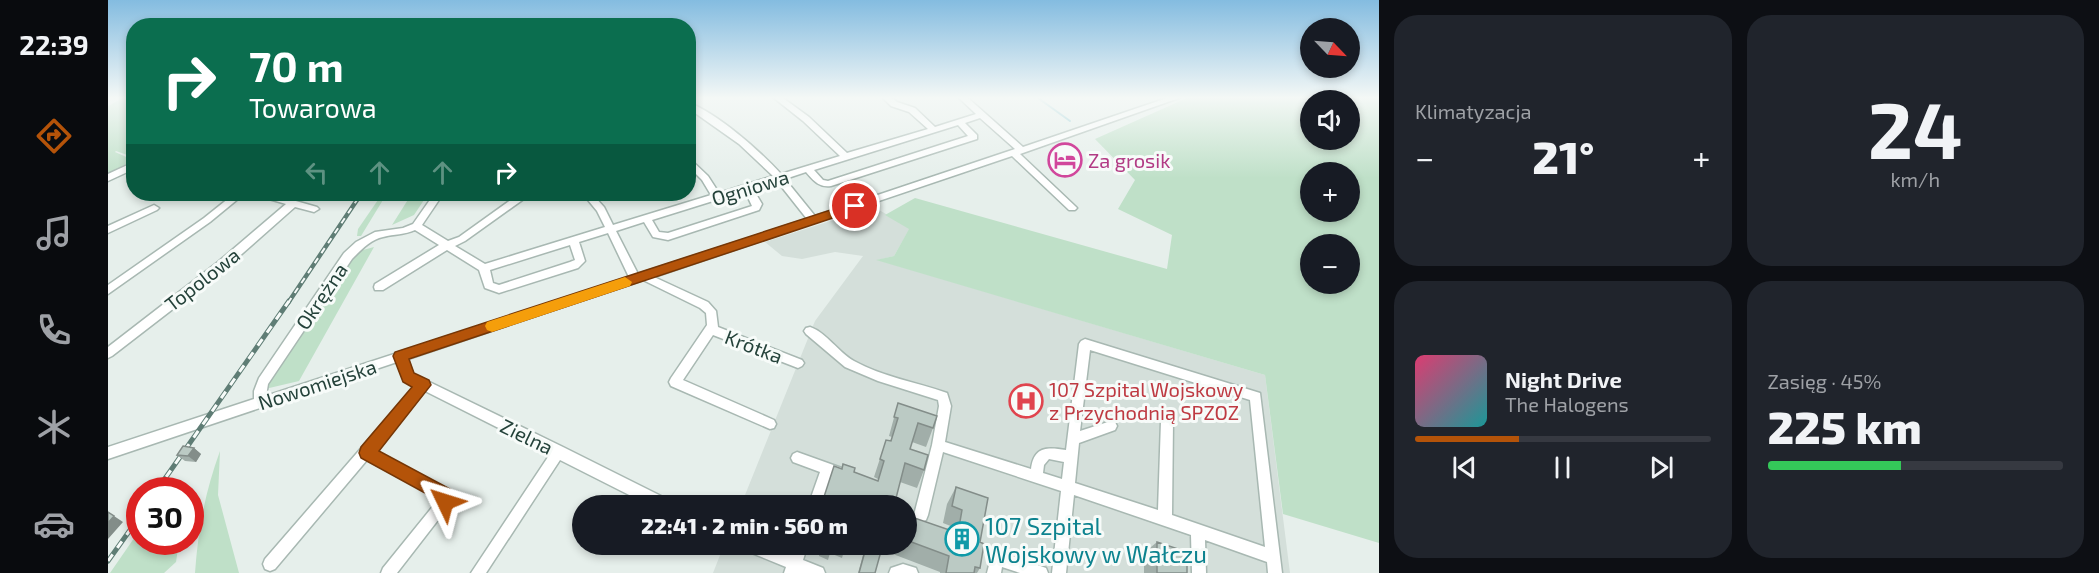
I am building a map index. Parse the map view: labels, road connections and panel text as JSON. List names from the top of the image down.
{
  "streets": {
    "street": [
      "Ogniowa",
      "Topolowa",
      "Okrężna",
      "Krótka",
      "Nowomiejska",
      "Zielna"
    ]
  },
  "crossings": [
    ["Okrężna", "Nowomiejska"],
    ["Nowomiejska", "Zielna"]
  ],
  "places": {
    "hotel": ["Za grosik"],
    "hospital": ["107 Szpital Wojskowy z Przychodnią SPZOZ"],
    "building": ["107 Szpital Wojskowy w Wałczu"]
  },
  "north": "bottom right",
  "page": {
    "tabs": "22:39",
    "tile": [
      "Klimatyzacja",
      ["24", "km/h"],
      ["Zasięg · 45%", "225 km"]
    ],
    "map_buttons": ["+", "−"],
    "turn": ["70 m", "Towarowa"],
    "heat": ["−", "21°", "+"],
    "song": ["Night Drive", "The Halogens"],
    "limit": "30",
    "trip": "22:41 · 2 min · 560 m"
  }
}
